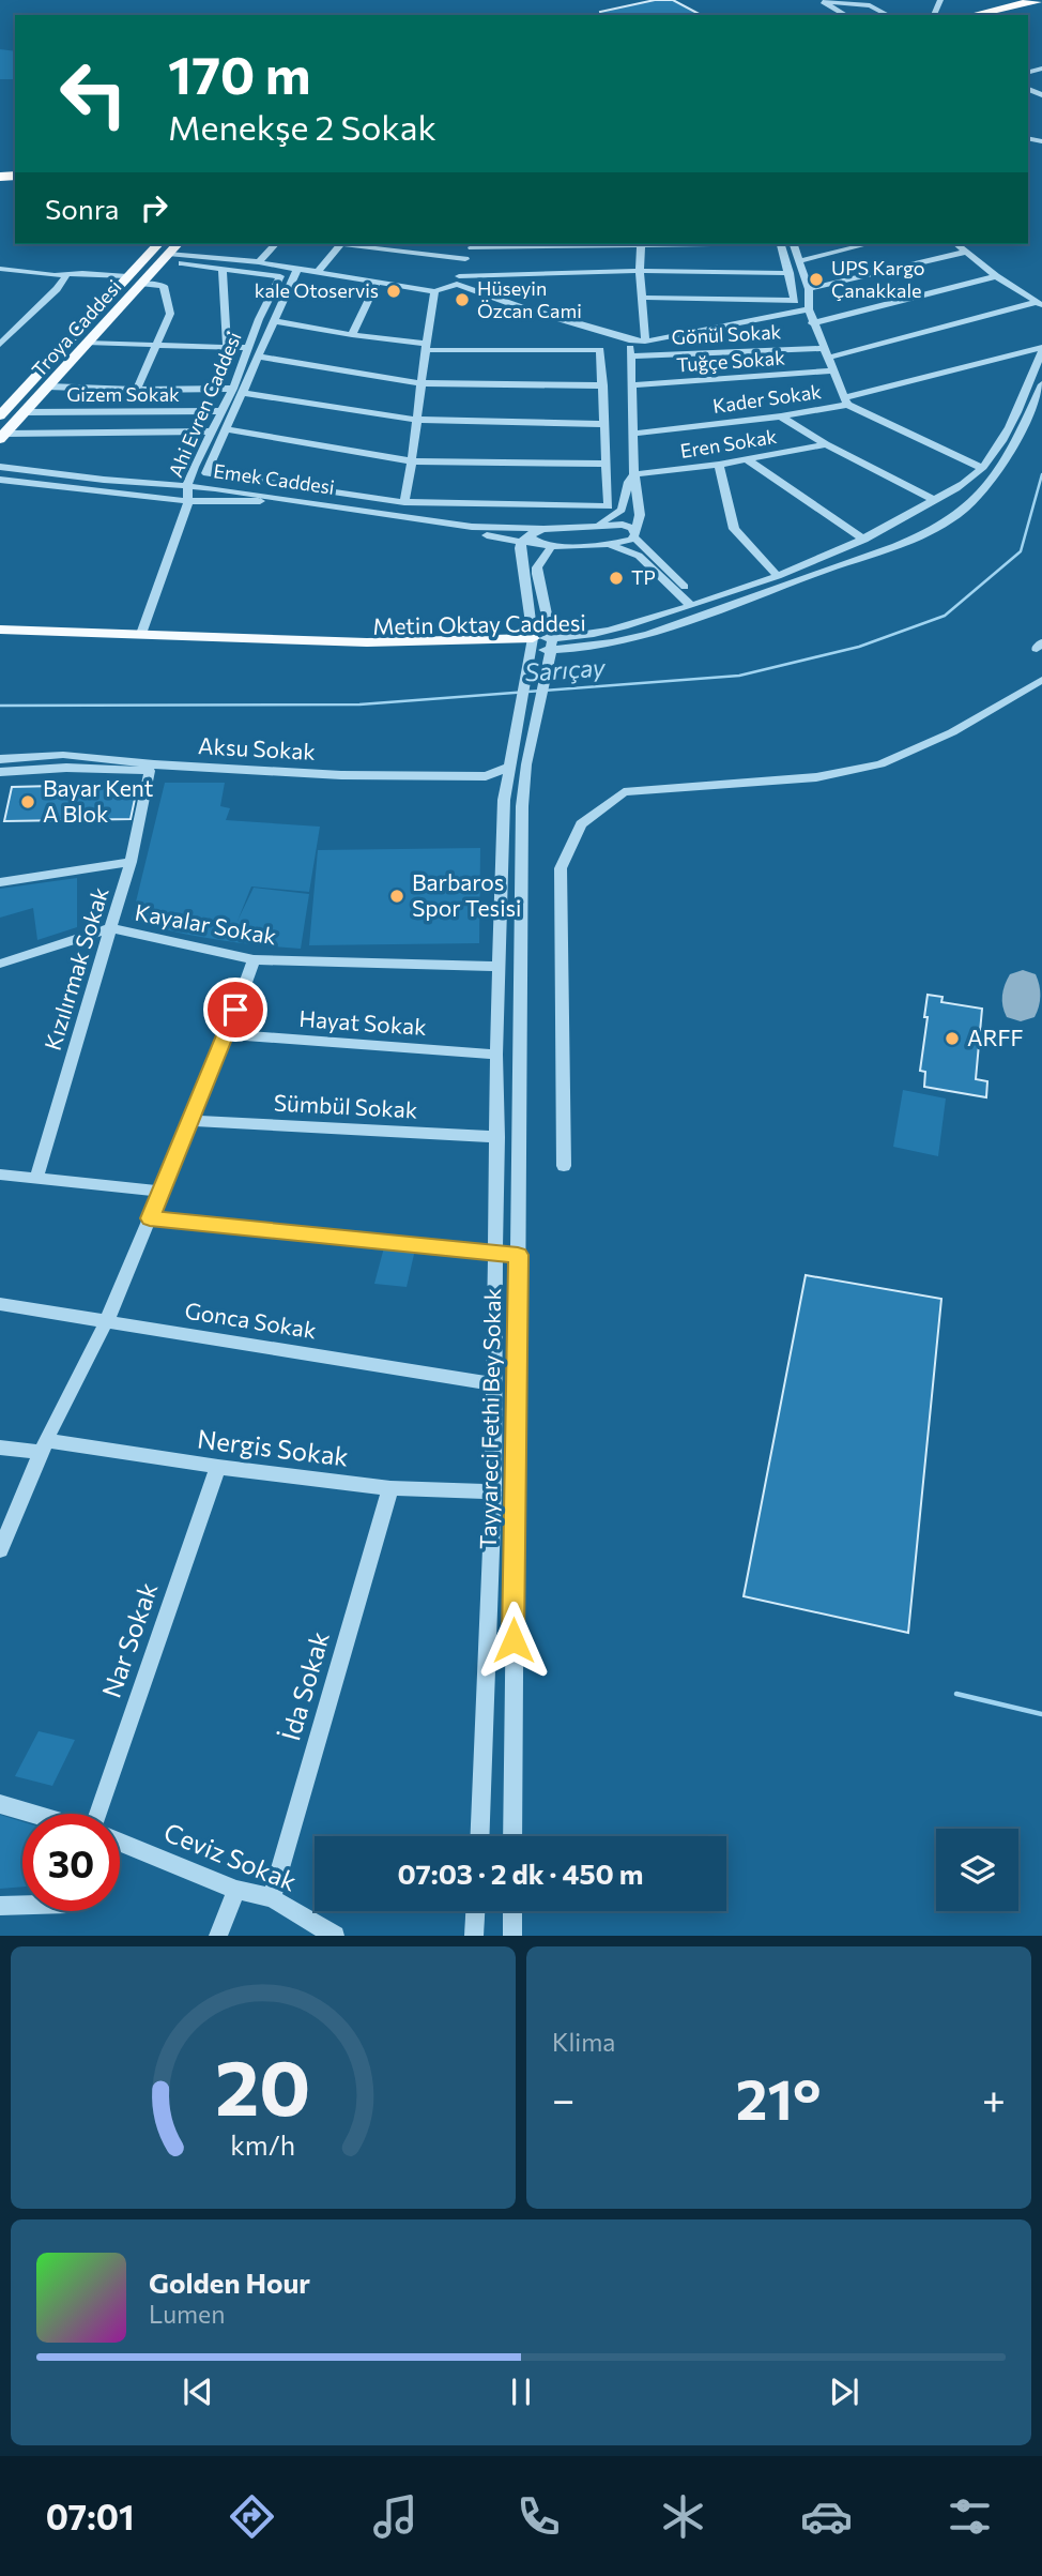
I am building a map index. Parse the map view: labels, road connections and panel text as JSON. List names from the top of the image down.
{
  "streets": {
    "main road": ["Troya Caddesi", "Metin Oktay Caddesi"],
    "street": [
      "Gönül Sokak",
      "Tuğçe Sokak",
      "Gizem Sokak",
      "Kader Sokak",
      "Ahi Evren Caddesi",
      "Eren Sokak",
      "Emek Caddesi",
      "Aksu Sokak",
      "Kayalar Sokak",
      "Kızılırmak Sokak",
      "Hayat Sokak",
      "Sümbül Sokak",
      "Gonca Sokak",
      "Tayyareci Fethi Bey Sokak",
      "Nergis Sokak",
      "Nar Sokak",
      "İda Sokak",
      "Ceviz Sokak"
    ]
  },
  "crossings": [
    ["Troya Caddesi", "Gizem Sokak"],
    ["Gizem Sokak", "Ahi Evren Caddesi"],
    ["Kader Sokak", "Metin Oktay Caddesi"],
    ["Ahi Evren Caddesi", "Emek Caddesi"],
    ["Ahi Evren Caddesi", "Metin Oktay Caddesi"],
    ["Emek Caddesi", "Tayyareci Fethi Bey Sokak"],
    ["Metin Oktay Caddesi", "Tayyareci Fethi Bey Sokak"],
    ["Aksu Sokak", "Tayyareci Fethi Bey Sokak"],
    ["Kayalar Sokak", "Kızılırmak Sokak"],
    ["Kayalar Sokak", "Tayyareci Fethi Bey Sokak"],
    ["Hayat Sokak", "Tayyareci Fethi Bey Sokak"],
    ["Sümbül Sokak", "Tayyareci Fethi Bey Sokak"],
    ["Gonca Sokak", "Tayyareci Fethi Bey Sokak"],
    ["Tayyareci Fethi Bey Sokak", "Nergis Sokak"],
    ["Nergis Sokak", "Nar Sokak"],
    ["Nergis Sokak", "İda Sokak"],
    ["İda Sokak", "Ceviz Sokak"]
  ],
  "water": ["Sarıçay"],
  "places": [
    "UPS Kargo Çanakkale",
    "kale Otoservis",
    "Hüseyin Özcan Cami",
    "TP",
    "Bayar Kent A Blok",
    "Barbaros Spor Tesisi",
    "ARFF"
  ],
  "page": {
    "turn": ["170 m", "Menekşe 2 Sokak"],
    "then": "Sonra",
    "limit": "30",
    "trip": "07:03 · 2 dk · 450 m",
    "tile": "Klima",
    "heat": ["−", "21°", "+"],
    "song": ["Golden Hour", "Lumen"],
    "tabs": "07:01",
    "gauge": ["20", "km/h"]
  }
}
